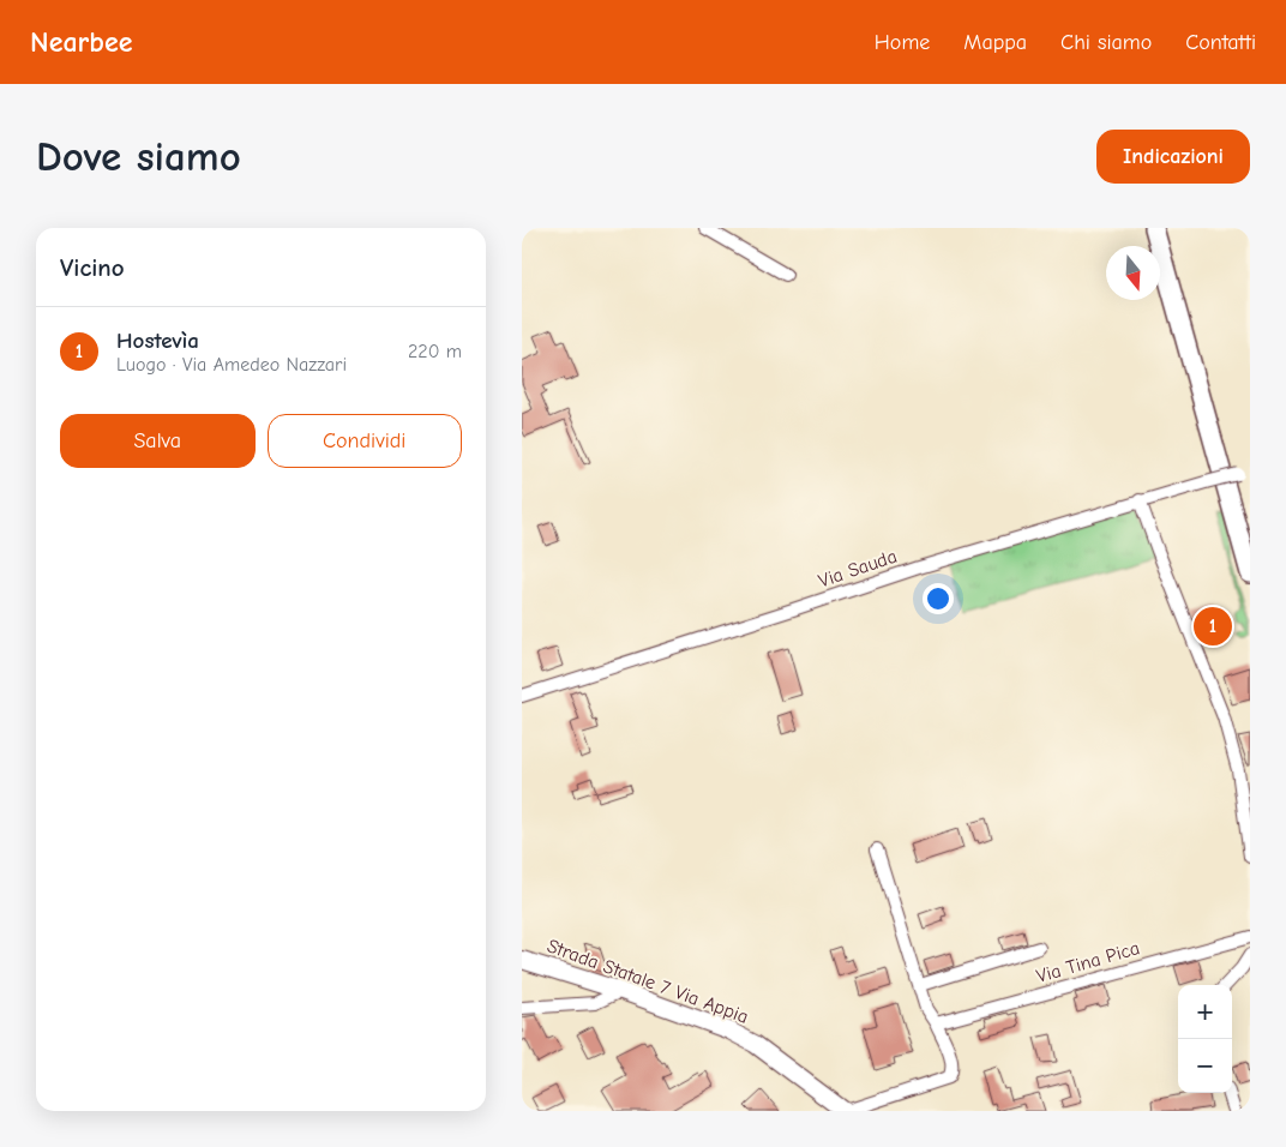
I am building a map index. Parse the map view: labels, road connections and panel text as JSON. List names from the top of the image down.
{
  "streets": {
    "main road": ["Strada Statale 7 Via Appia"],
    "street": ["Via Sauda", "Via Tina Pica"]
  },
  "north": "bottom",
  "page": {
    "header": "Nearbee",
    "nav": [
      "Home",
      "Mappa",
      "Chi siamo",
      "Contatti"
    ],
    "buttons": [
      "Indicazioni",
      ["Salva", "Condividi"]
    ],
    "title": "Dove siamo",
    "heading": "Vicino",
    "list": [
      {
        "mark": "1",
        "name": "Hostevìa",
        "note": "Luogo · Via Amedeo Nazzari",
        "value": "220 m"
      }
    ],
    "pins": "1",
    "map_buttons": ["+", "−"]
  }
}
